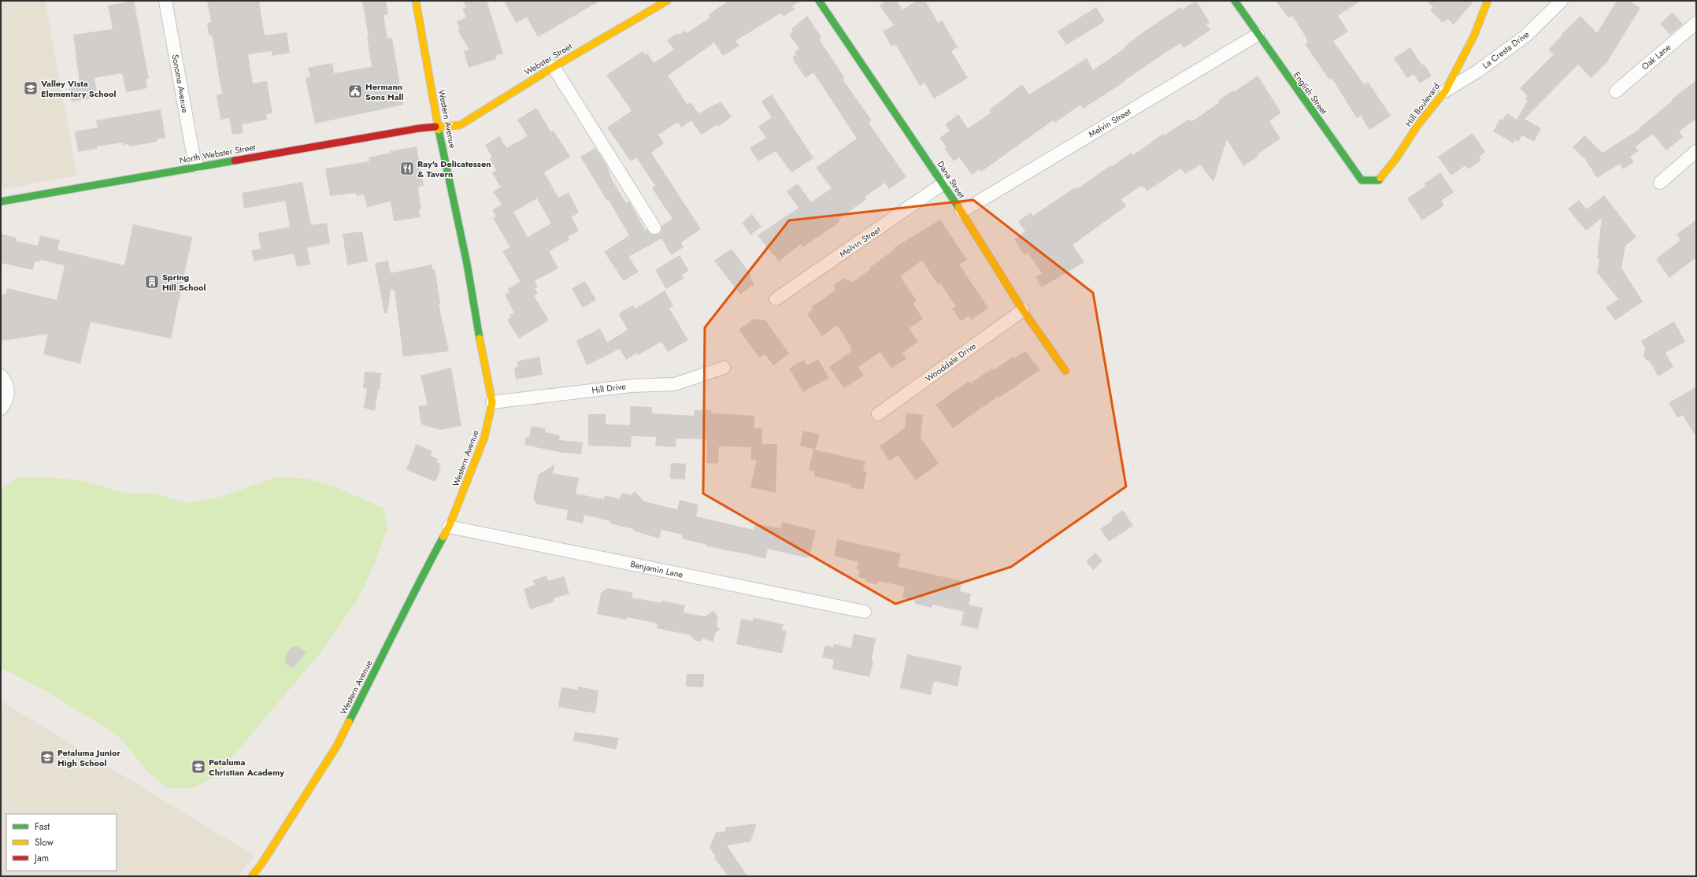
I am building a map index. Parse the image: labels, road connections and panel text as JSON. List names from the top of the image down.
{
  "streets": {
    "street": [
      "La Cresta Drive",
      "Oak Lane",
      "Webster Street",
      "Sonoma Avenue",
      "English Street",
      "Hill Boulevard",
      "Western Avenue",
      "Melvin Street",
      "North Webster Street",
      "Dana Street",
      "Wooddale Drive",
      "Hill Drive",
      "Benjamin Lane"
    ]
  },
  "crossings": [
    ["La Cresta Drive", "Hill Boulevard"],
    ["Webster Street", "Western Avenue"],
    ["Webster Street", "North Webster Street"],
    ["Sonoma Avenue", "North Webster Street"],
    ["English Street", "Hill Boulevard"],
    ["English Street", "Melvin Street"],
    ["Western Avenue", "North Webster Street"],
    ["Western Avenue", "Hill Drive"],
    ["Western Avenue", "Benjamin Lane"],
    ["Melvin Street", "Dana Street"],
    ["Dana Street", "Wooddale Drive"]
  ],
  "places": {
    "school or university": ["Valley Vista Elementary School", "Petaluma Junior High School", "Petaluma Christian Academy"],
    "public building": ["Hermann Sons Hall"],
    "restaurant": ["Ray's Delicatessen & Tavern"],
    "building": ["Spring Hill School"]
  },
  "legend": ["Fast", "Slow", "Jam"]
}
